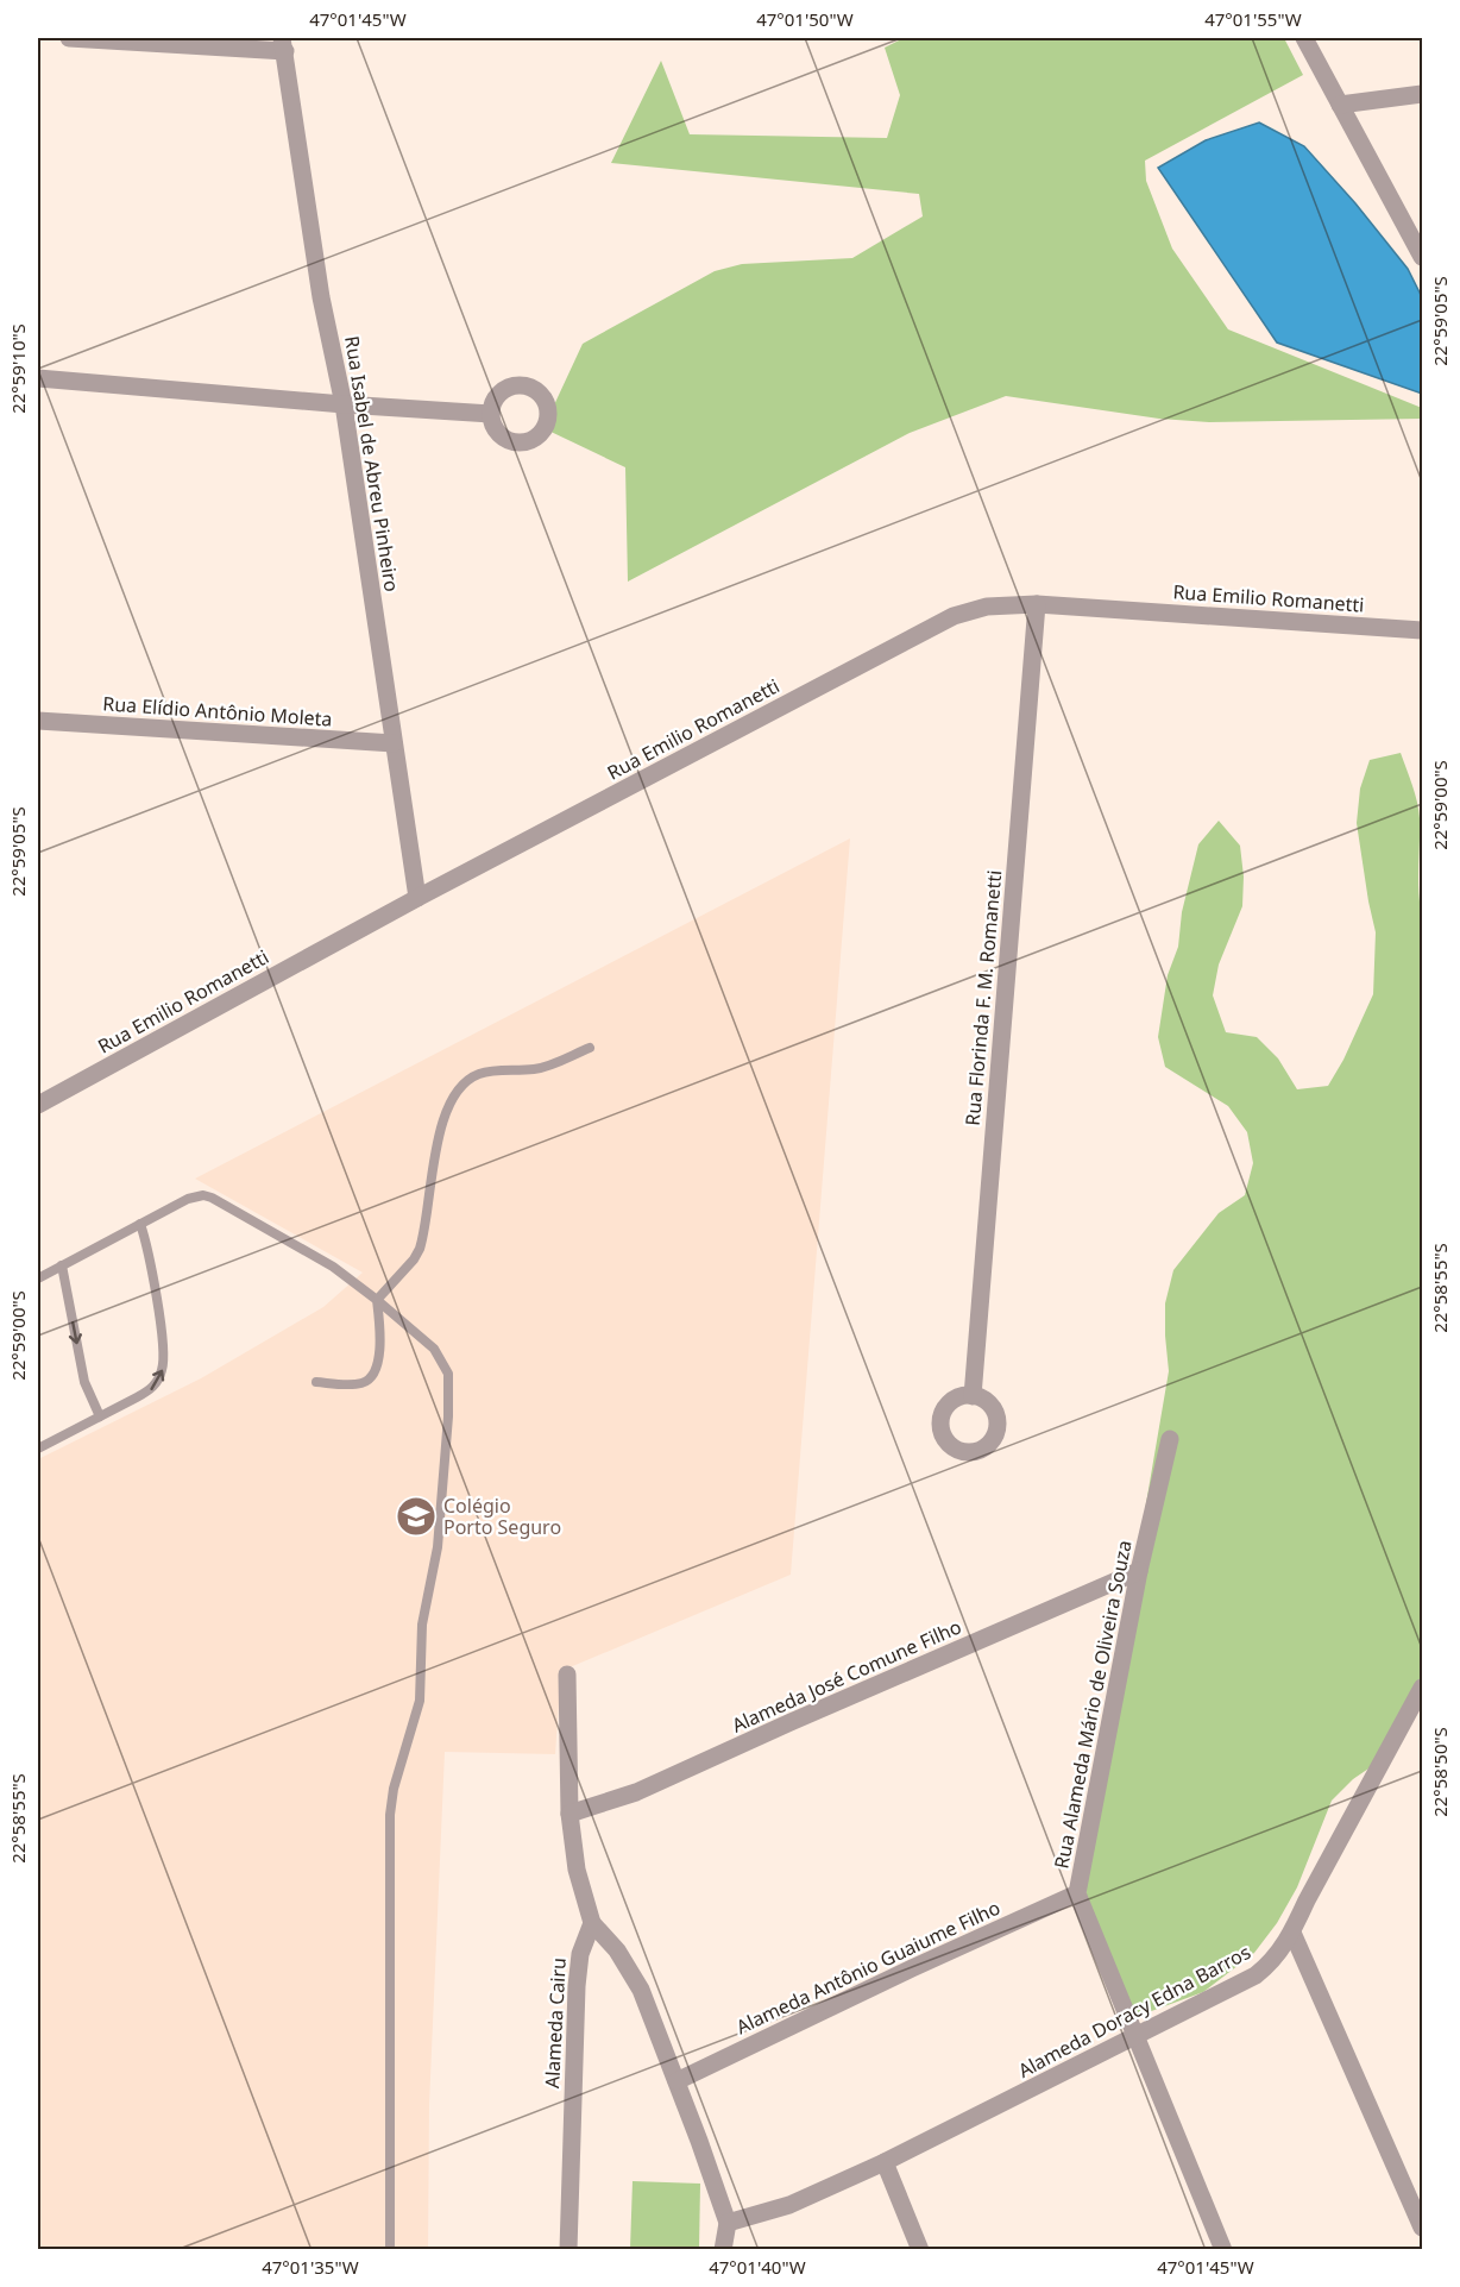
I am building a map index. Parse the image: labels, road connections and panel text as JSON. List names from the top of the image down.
{
  "streets": {
    "street": [
      "Rua Isabel de Abreu Pinheiro",
      "Rua Emilio Romanetti",
      "Rua Elídio Antônio Moleta",
      "Rua Florinda F. M. Romanetti",
      "Alameda José Comune Filho",
      "Rua Alameda Mário de Oliveira Souza",
      "Alameda Antônio Guaiume Filho",
      "Alameda Doracy Edna Barros",
      "Alameda Cairu"
    ]
  },
  "crossings": [
    ["Rua Isabel de Abreu Pinheiro", "Rua Emilio Romanetti"],
    ["Rua Isabel de Abreu Pinheiro", "Rua Elídio Antônio Moleta"],
    ["Rua Emilio Romanetti", "Rua Florinda F. M. Romanetti"],
    ["Alameda José Comune Filho", "Rua Alameda Mário de Oliveira Souza"],
    ["Rua Alameda Mário de Oliveira Souza", "Alameda Antônio Guaiume Filho"],
    ["Rua Alameda Mário de Oliveira Souza", "Alameda Doracy Edna Barros"]
  ],
  "places": {
    "school or university": ["Colégio Porto Seguro"]
  },
  "coordinates": [
    "47°01'45\"W",
    "47°01'50\"W",
    "47°01'55\"W",
    "22°59'05\"S",
    "22°59'10\"S",
    "22°59'00\"S",
    "22°58'55\"S",
    "22°58'50\"S",
    "47°01'35\"W",
    "47°01'40\"W"
  ]
}
